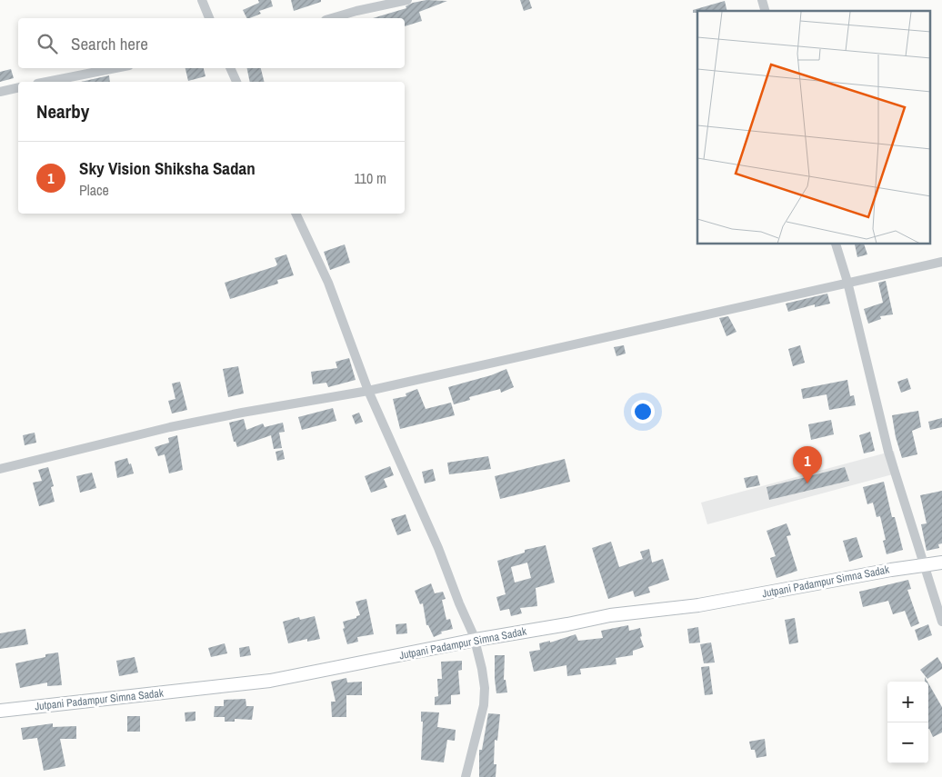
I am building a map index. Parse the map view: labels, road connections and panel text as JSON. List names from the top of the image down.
{
  "streets": {
    "street": ["Jutpani Padampur Simna Sadak"]
  },
  "page": {
    "search": "Search here",
    "heading": "Nearby",
    "list": [
      {
        "mark": "1",
        "name": "Sky Vision Shiksha Sadan",
        "note": "Place",
        "value": "110 m"
      }
    ],
    "pins": "1",
    "map_buttons": ["+", "−"]
  }
}
